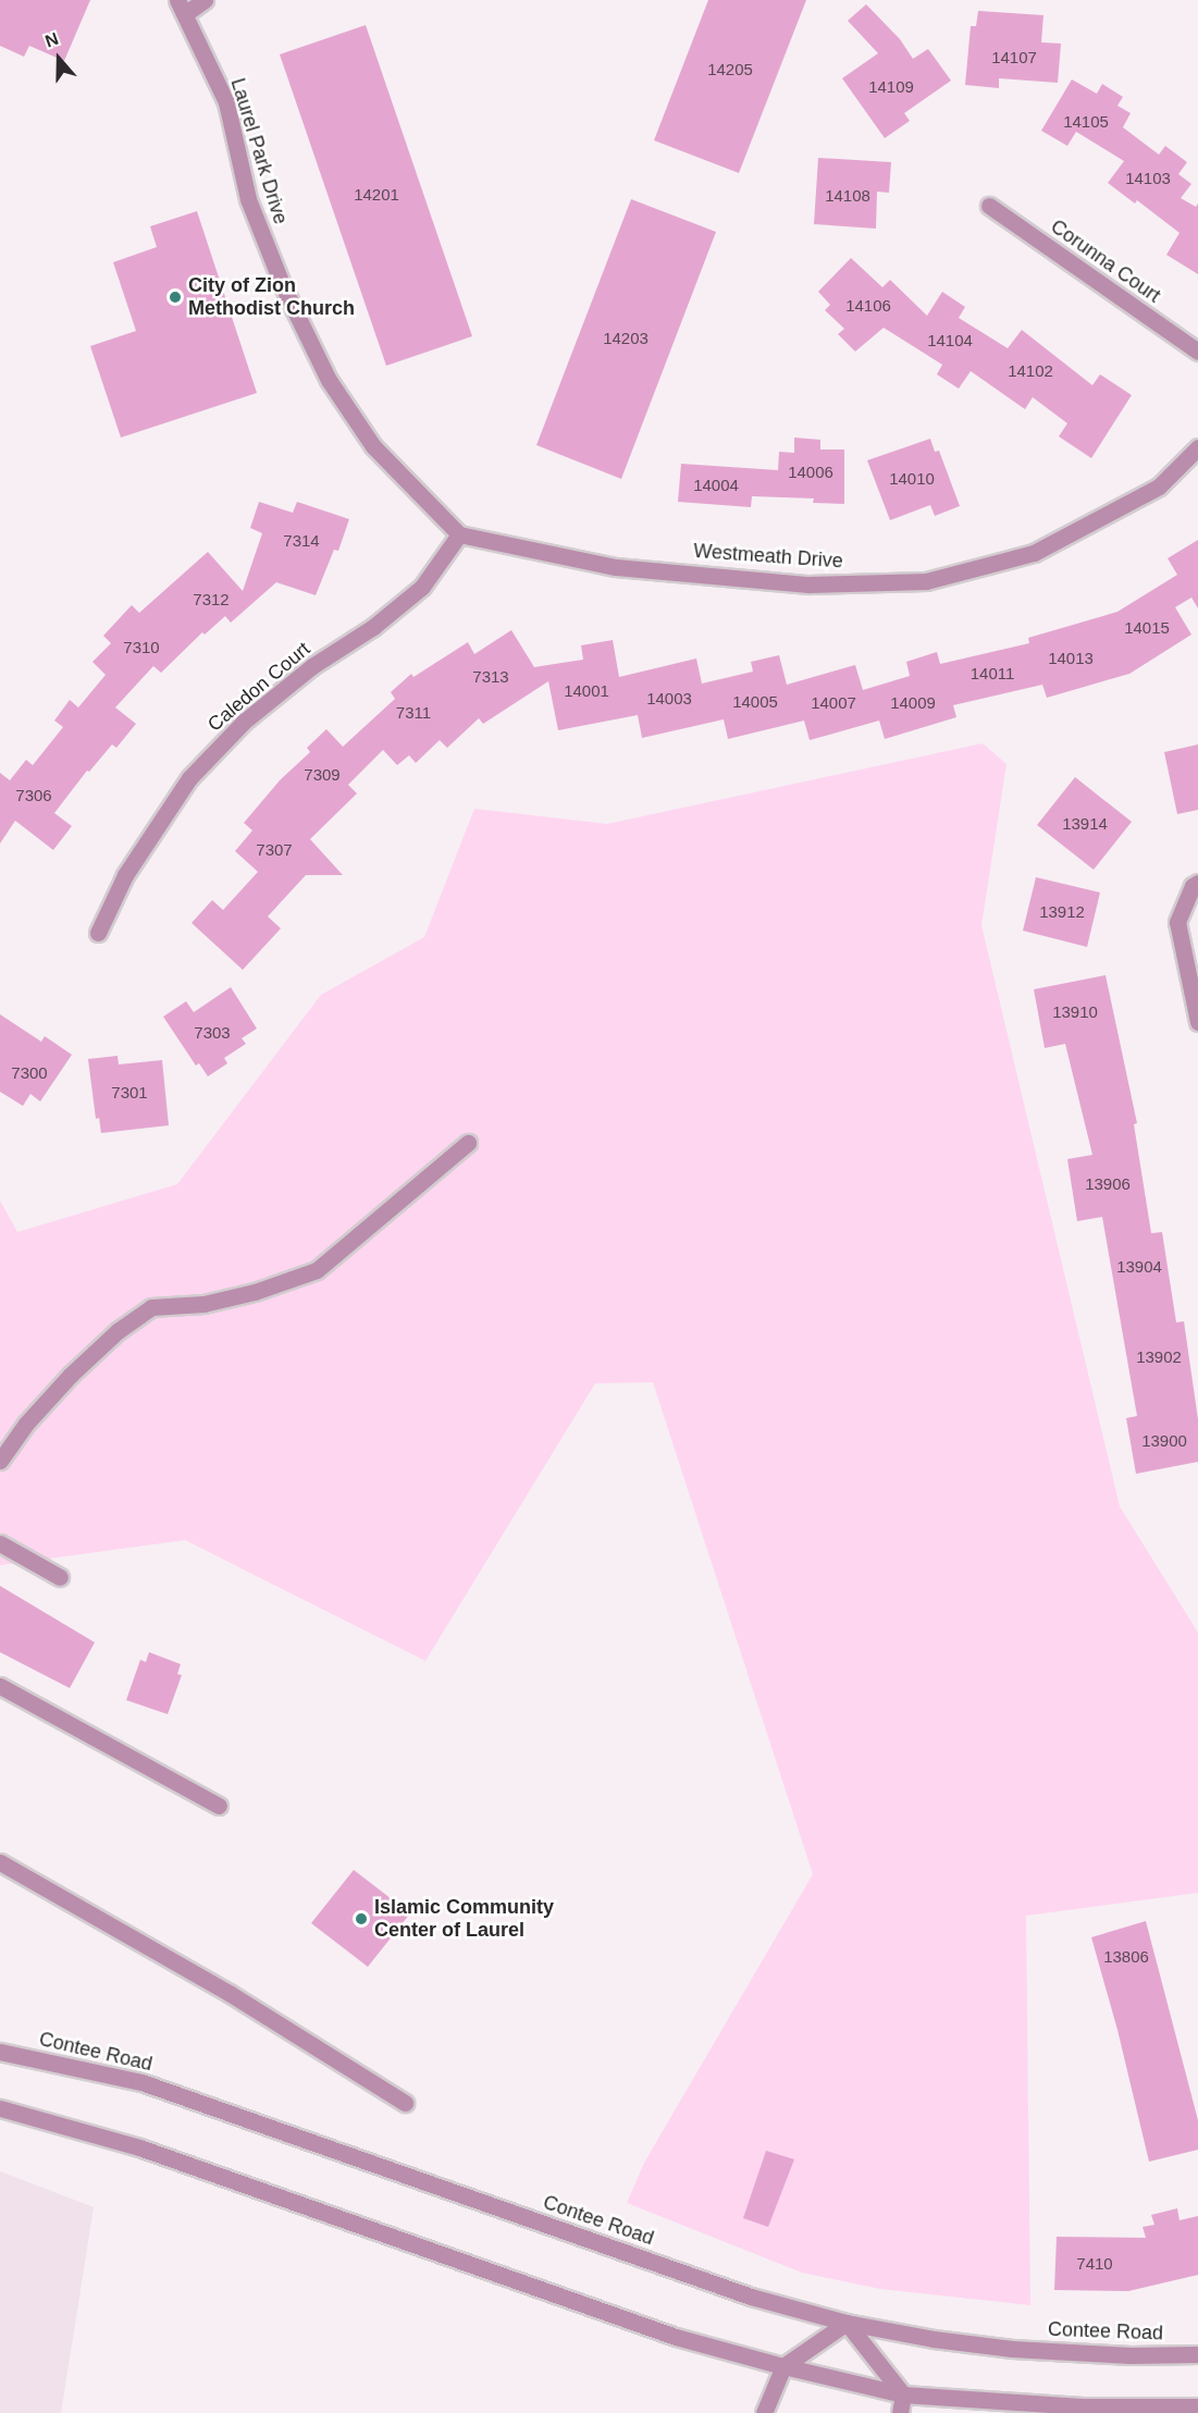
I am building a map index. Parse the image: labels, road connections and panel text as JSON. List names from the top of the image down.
{
  "streets": {
    "street": [
      "Laurel Park Drive",
      "Corunna Court",
      "Westmeath Drive",
      "Caledon Court",
      "Contee Road"
    ]
  },
  "crossings": [
    ["Laurel Park Drive", "Westmeath Drive"],
    ["Laurel Park Drive", "Caledon Court"],
    ["Westmeath Drive", "Caledon Court"]
  ],
  "places": ["City of Zion Methodist Church", "Islamic Community Center of Laurel"],
  "house_numbers": [
    "14107",
    "14205",
    "14109",
    "14105",
    "14103",
    "14201",
    "14108",
    "14106",
    "14203",
    "14104",
    "14102",
    "14006",
    "14010",
    "14004",
    "7314",
    "7312",
    "14015",
    "7310",
    "14013",
    "14011",
    "7313",
    "14001",
    "14003",
    "14005",
    "14007",
    "14009",
    "7311",
    "7309",
    "7306",
    "13914",
    "7307",
    "13912",
    "13910",
    "7303",
    "7300",
    "7301",
    "13906",
    "13904",
    "13902",
    "13900",
    "13806",
    "7410"
  ],
  "north": "top"
}
